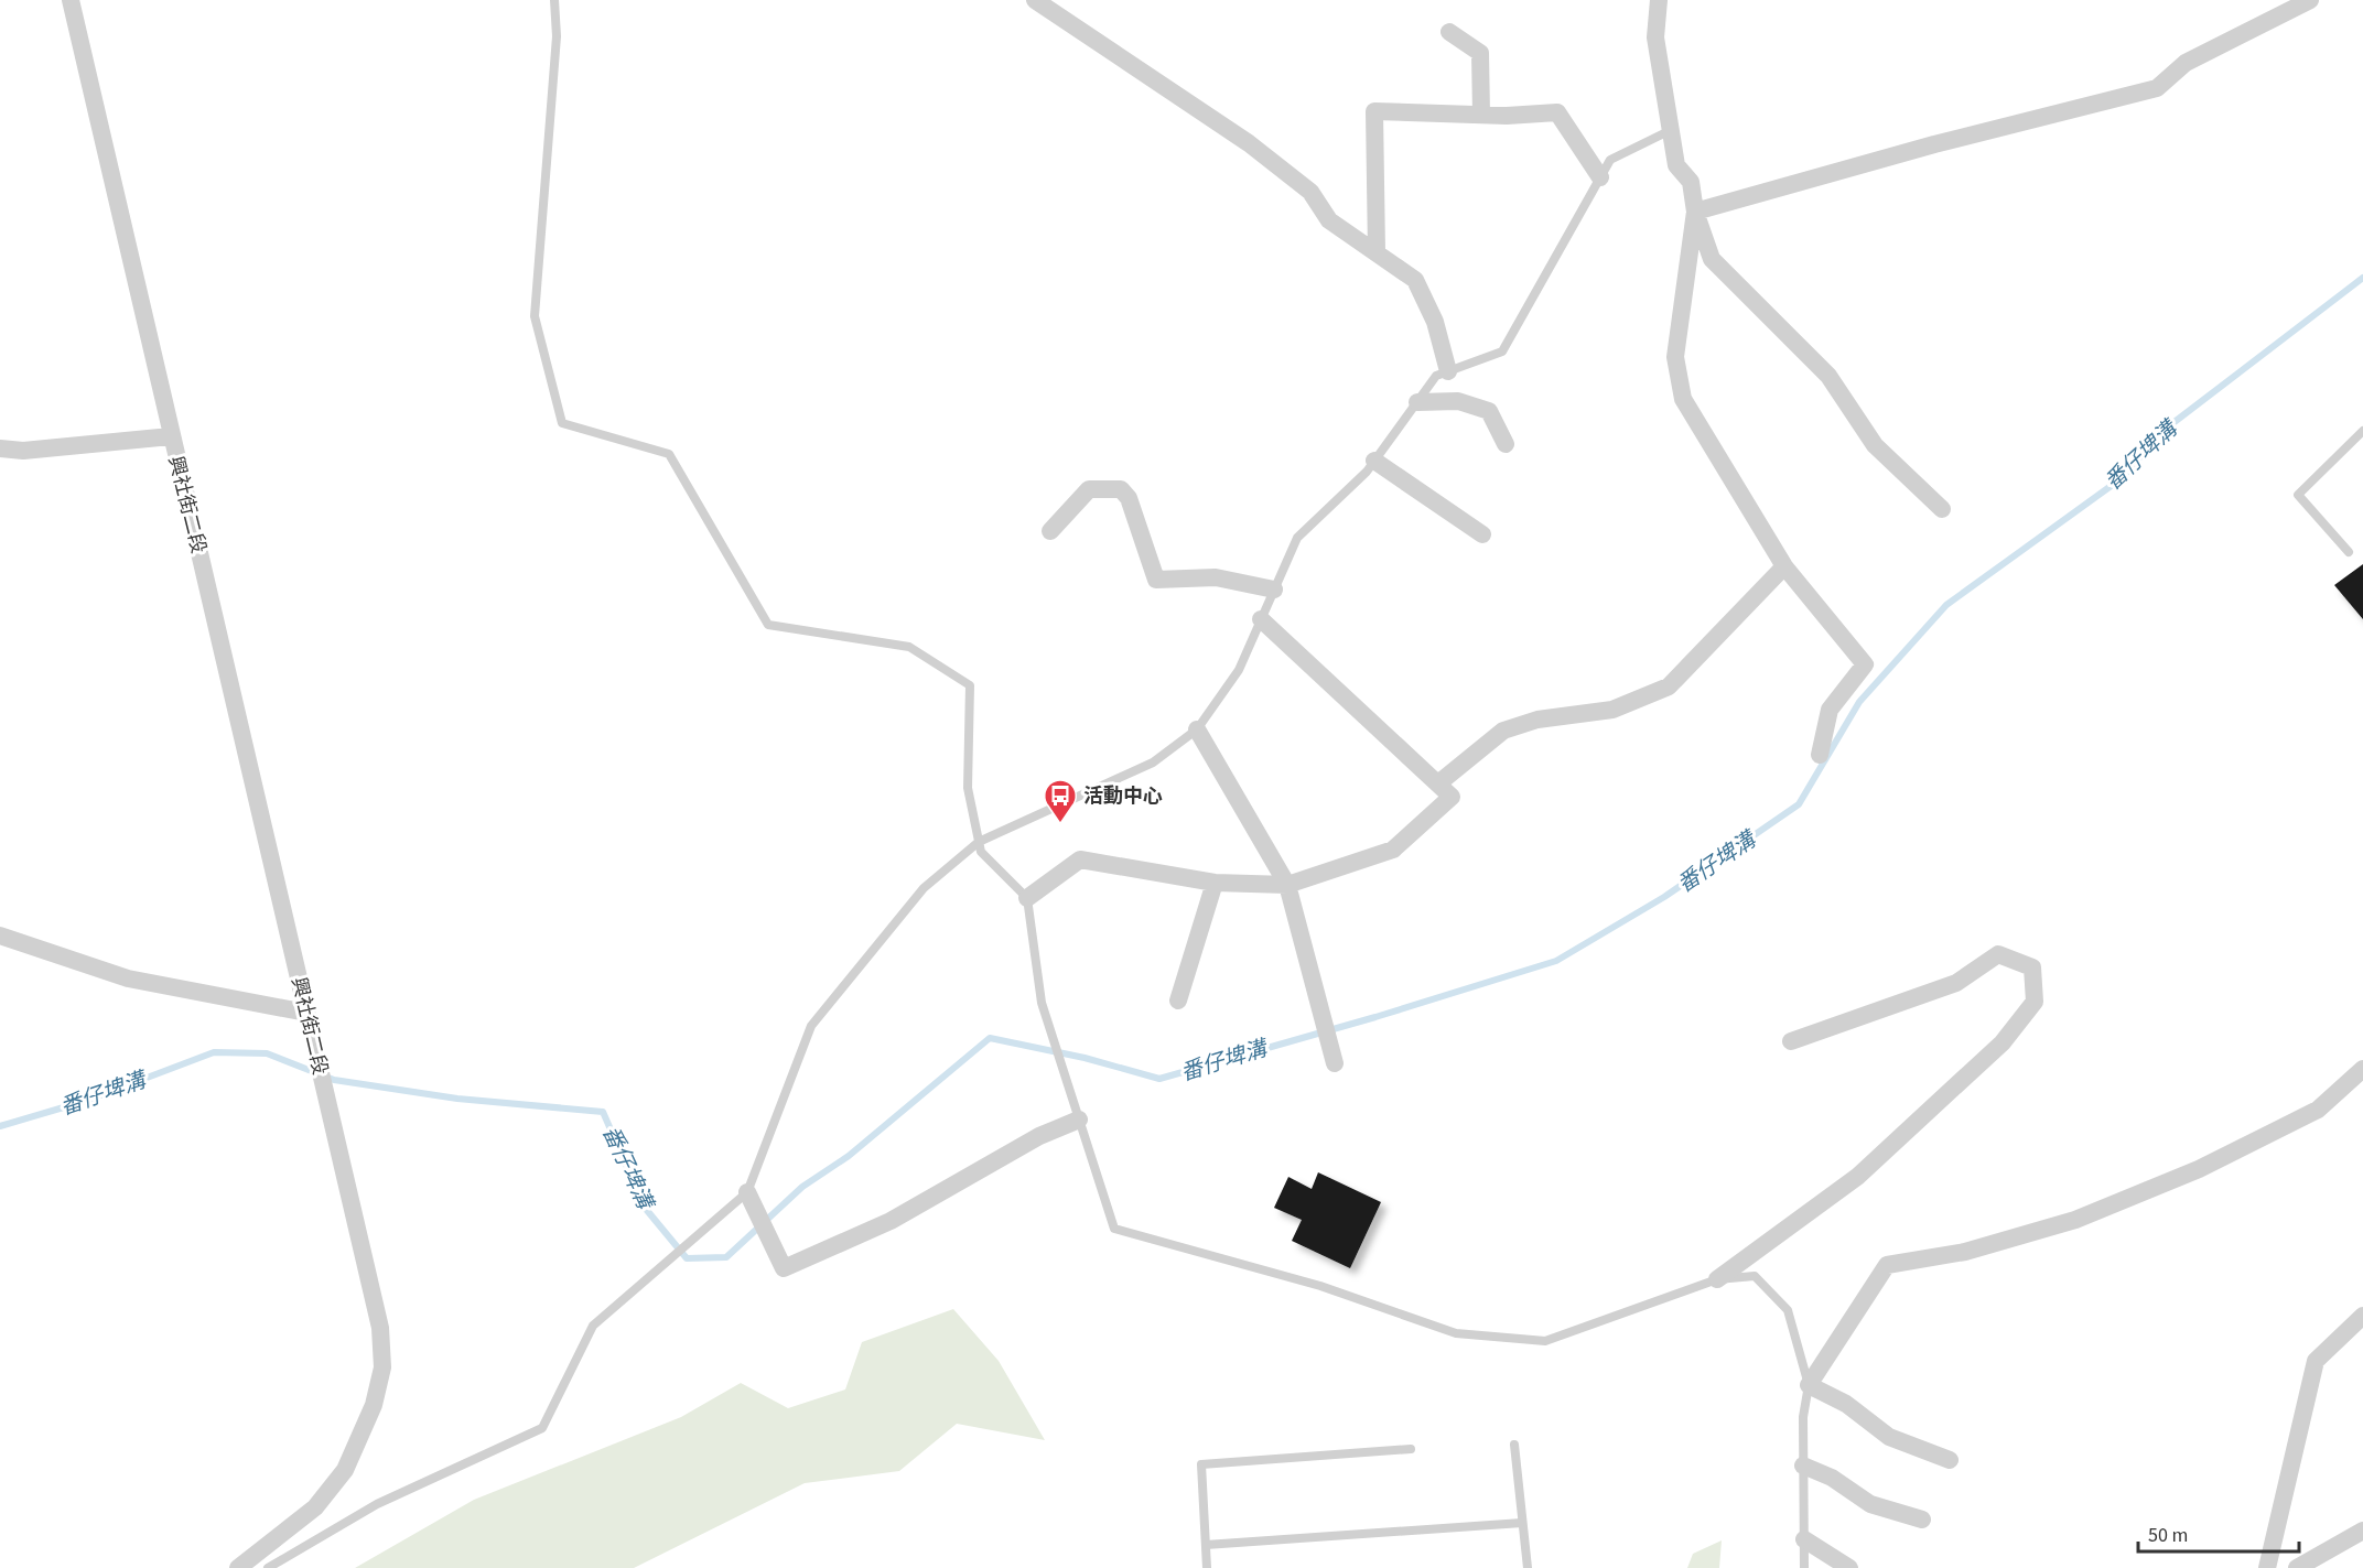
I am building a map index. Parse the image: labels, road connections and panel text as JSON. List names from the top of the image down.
{
  "streets": {
    "street": ["興社街二段"]
  },
  "water": ["番仔埤溝"],
  "places": {
    "bus stop": ["活動中心"]
  },
  "scale_bar": "50 m"
}
